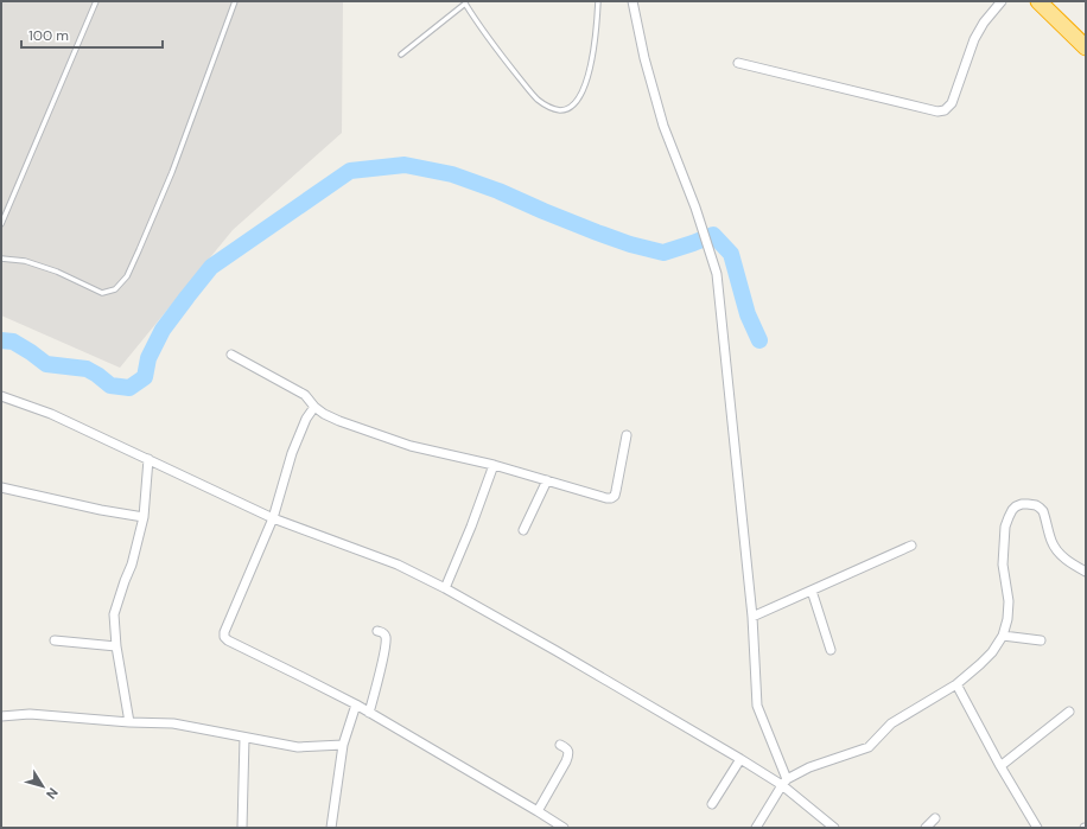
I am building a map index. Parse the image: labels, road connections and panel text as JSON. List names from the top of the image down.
{
  "scale_bar": "100 m",
  "north": "bottom right"
}
